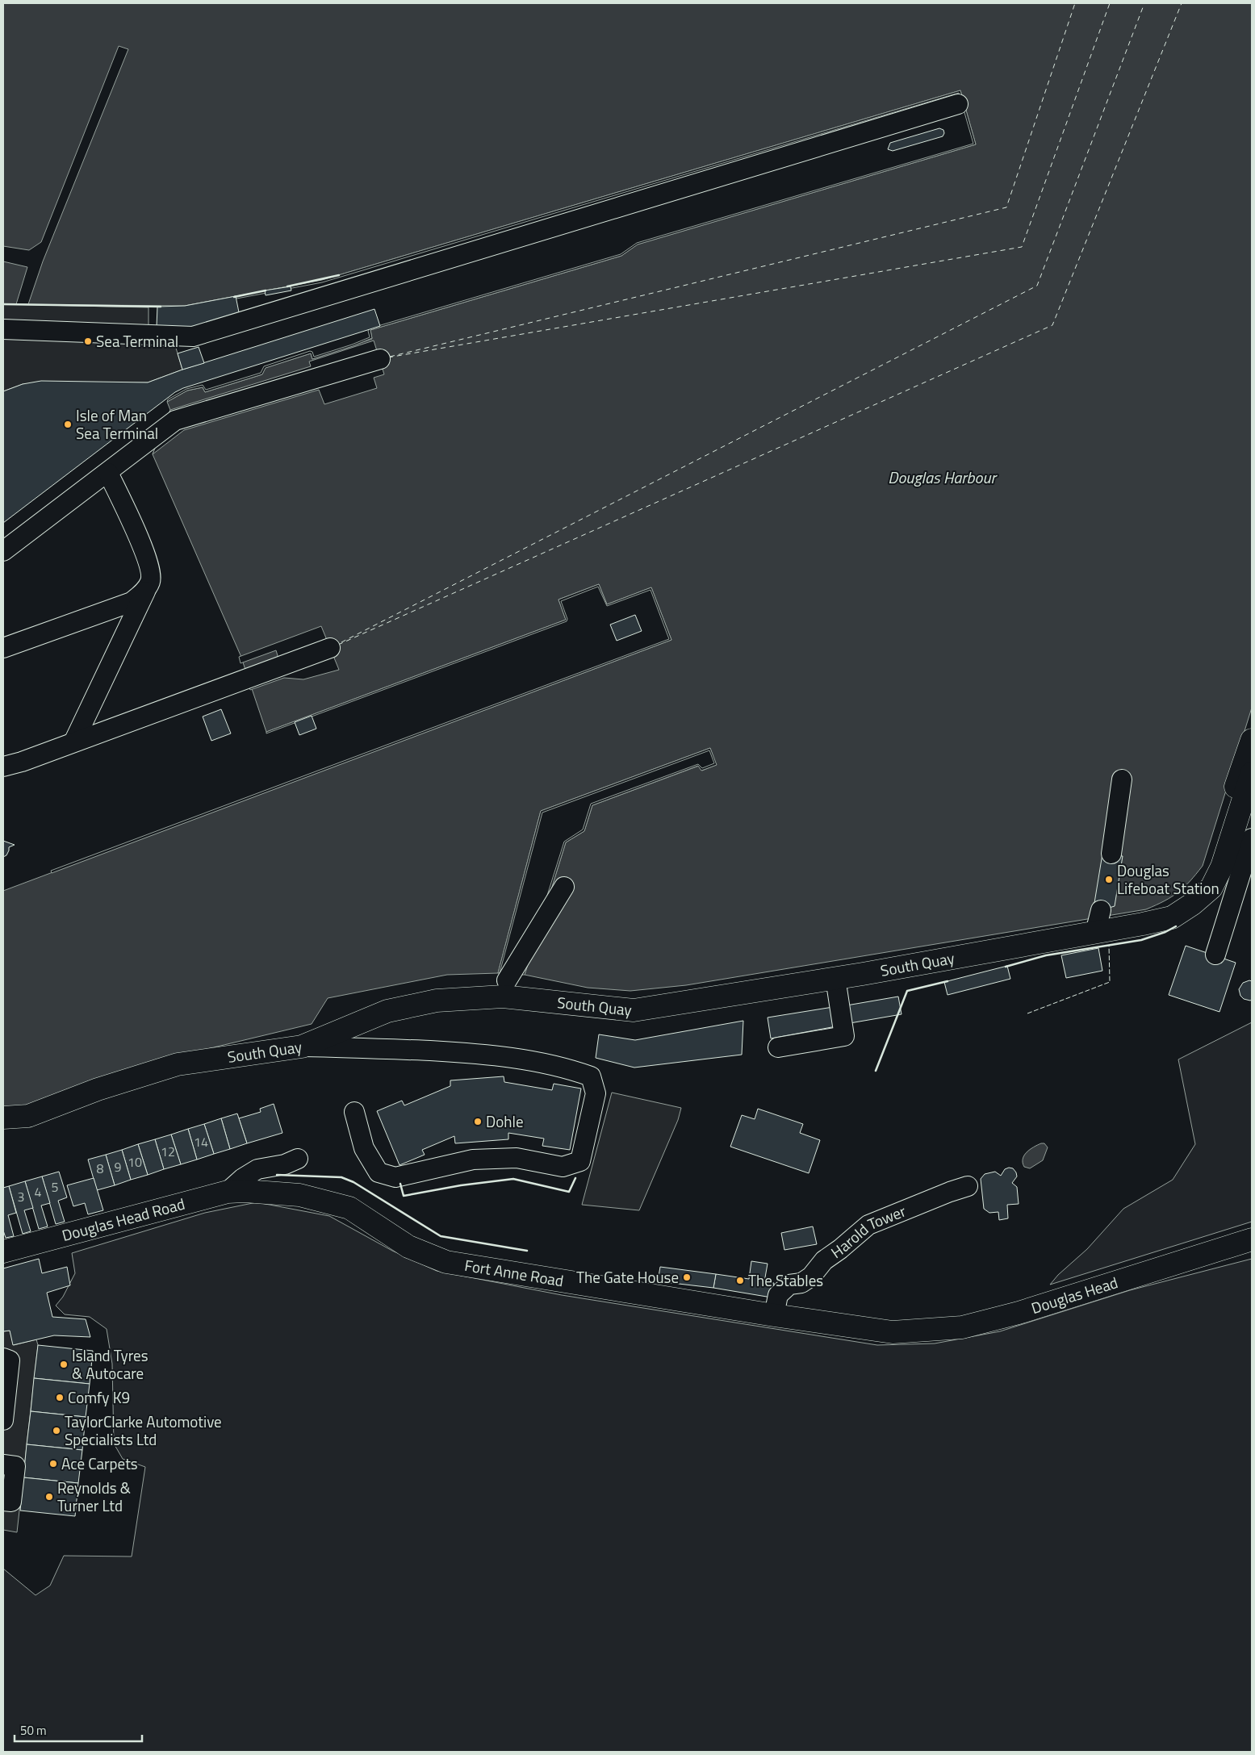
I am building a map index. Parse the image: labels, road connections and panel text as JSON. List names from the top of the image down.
{
  "streets": {
    "main road": [
      "South Quay",
      "Douglas Head Road",
      "Fort Anne Road",
      "Douglas Head"
    ],
    "lane": ["Harold Tower"]
  },
  "crossings": [
    ["Douglas Head Road", "Fort Anne Road"],
    ["Harold Tower", "Fort Anne Road"],
    ["Fort Anne Road", "Douglas Head"]
  ],
  "water": ["Douglas Harbour"],
  "places": [
    "Sea Terminal",
    "Isle of Man Sea Terminal",
    "Douglas Lifeboat Station",
    "Dohle",
    "The Gate House",
    "The Stables",
    "Island Tyres & Autocare",
    "Comfy K9",
    "TaylorClarke Automotive Specialists Ltd",
    "Ace Carpets",
    "Reynolds & Turner Ltd"
  ],
  "house_numbers": [
    "14",
    "12",
    "10",
    "9",
    "8",
    "5",
    "4",
    "3"
  ],
  "scale_bar": "50 m"
}
